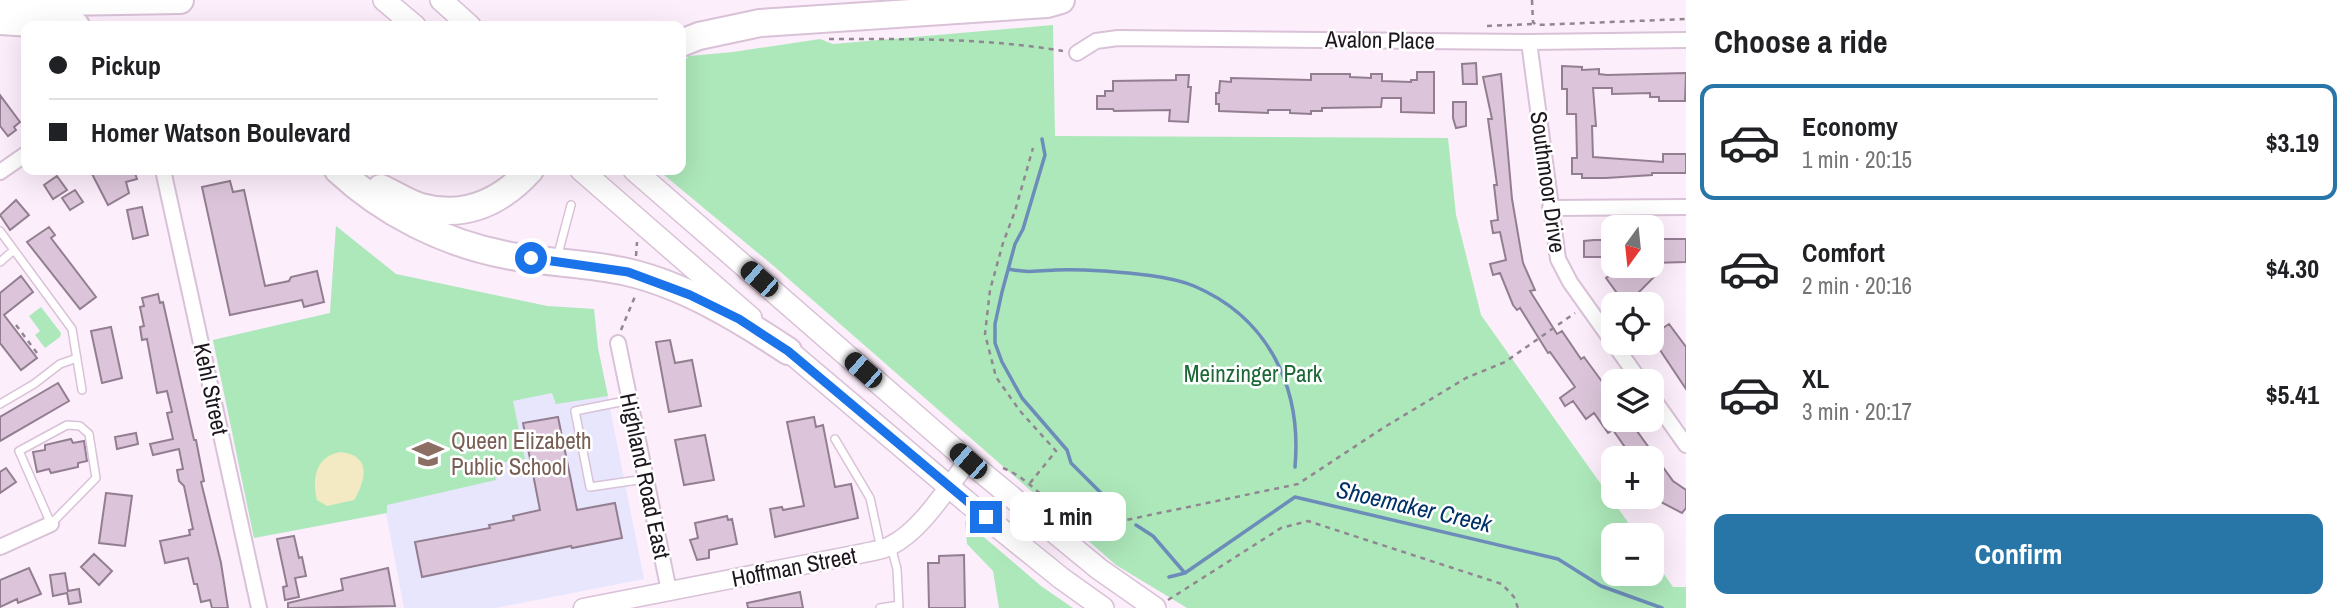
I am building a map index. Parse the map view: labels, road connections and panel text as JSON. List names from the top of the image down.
{
  "streets": {
    "street": [
      "Avalon Place",
      "Southmoor Drive",
      "Kehl Street",
      "Highland Road East",
      "Hoffman Street"
    ]
  },
  "crossings": [
    ["Avalon Place", "Southmoor Drive"],
    ["Highland Road East", "Hoffman Street"]
  ],
  "water": ["Shoemaker Creek"],
  "parks": ["Meinzinger Park"],
  "places": {
    "school or university": ["Queen Elizabeth Public School"]
  },
  "north": "bottom",
  "page": {
    "heading": "Choose a ride",
    "banner": ["Pickup", "Homer Watson Boulevard"],
    "list": [
      {
        "name": "Economy",
        "note": "1 min · 20:15",
        "value": "$3.19"
      },
      {
        "name": "Comfort",
        "note": "2 min · 20:16",
        "value": "$4.30"
      },
      {
        "name": "XL",
        "note": "3 min · 20:17",
        "value": "$5.41"
      }
    ],
    "map_buttons": ["+", "−"],
    "bubble": "1 min",
    "buttons": "Confirm"
  }
}
